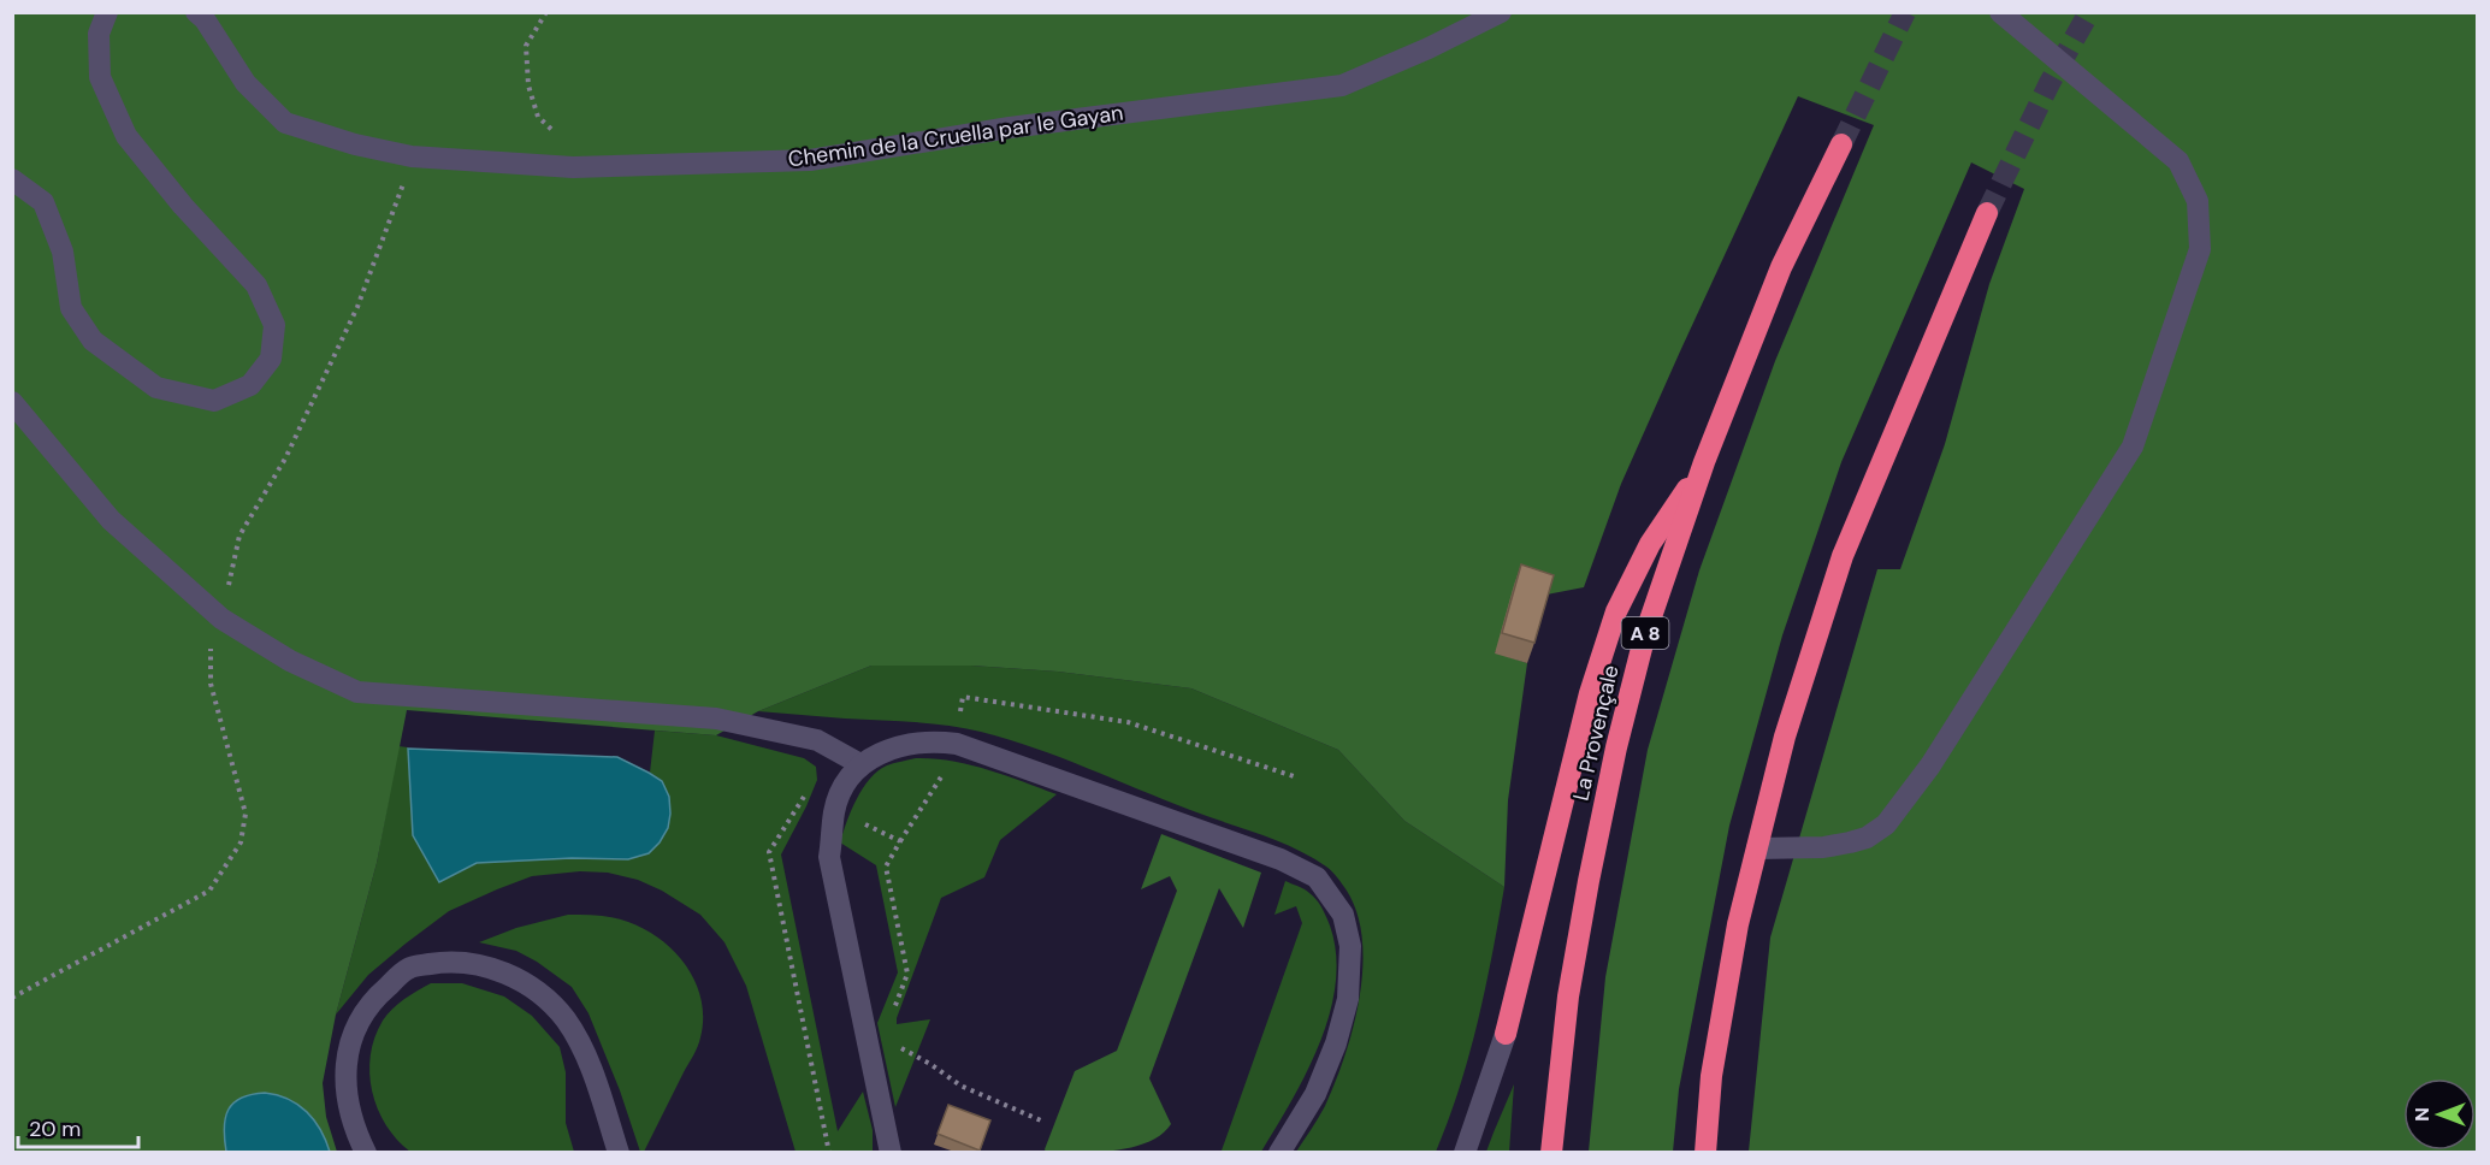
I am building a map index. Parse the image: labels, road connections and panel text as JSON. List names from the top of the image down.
{
  "streets": {
    "highway": ["A 8", "La Provençale"],
    "lane": ["Chemin de la Cruella par le Gayan"]
  },
  "scale_bar": "20 m",
  "north": "left"
}
